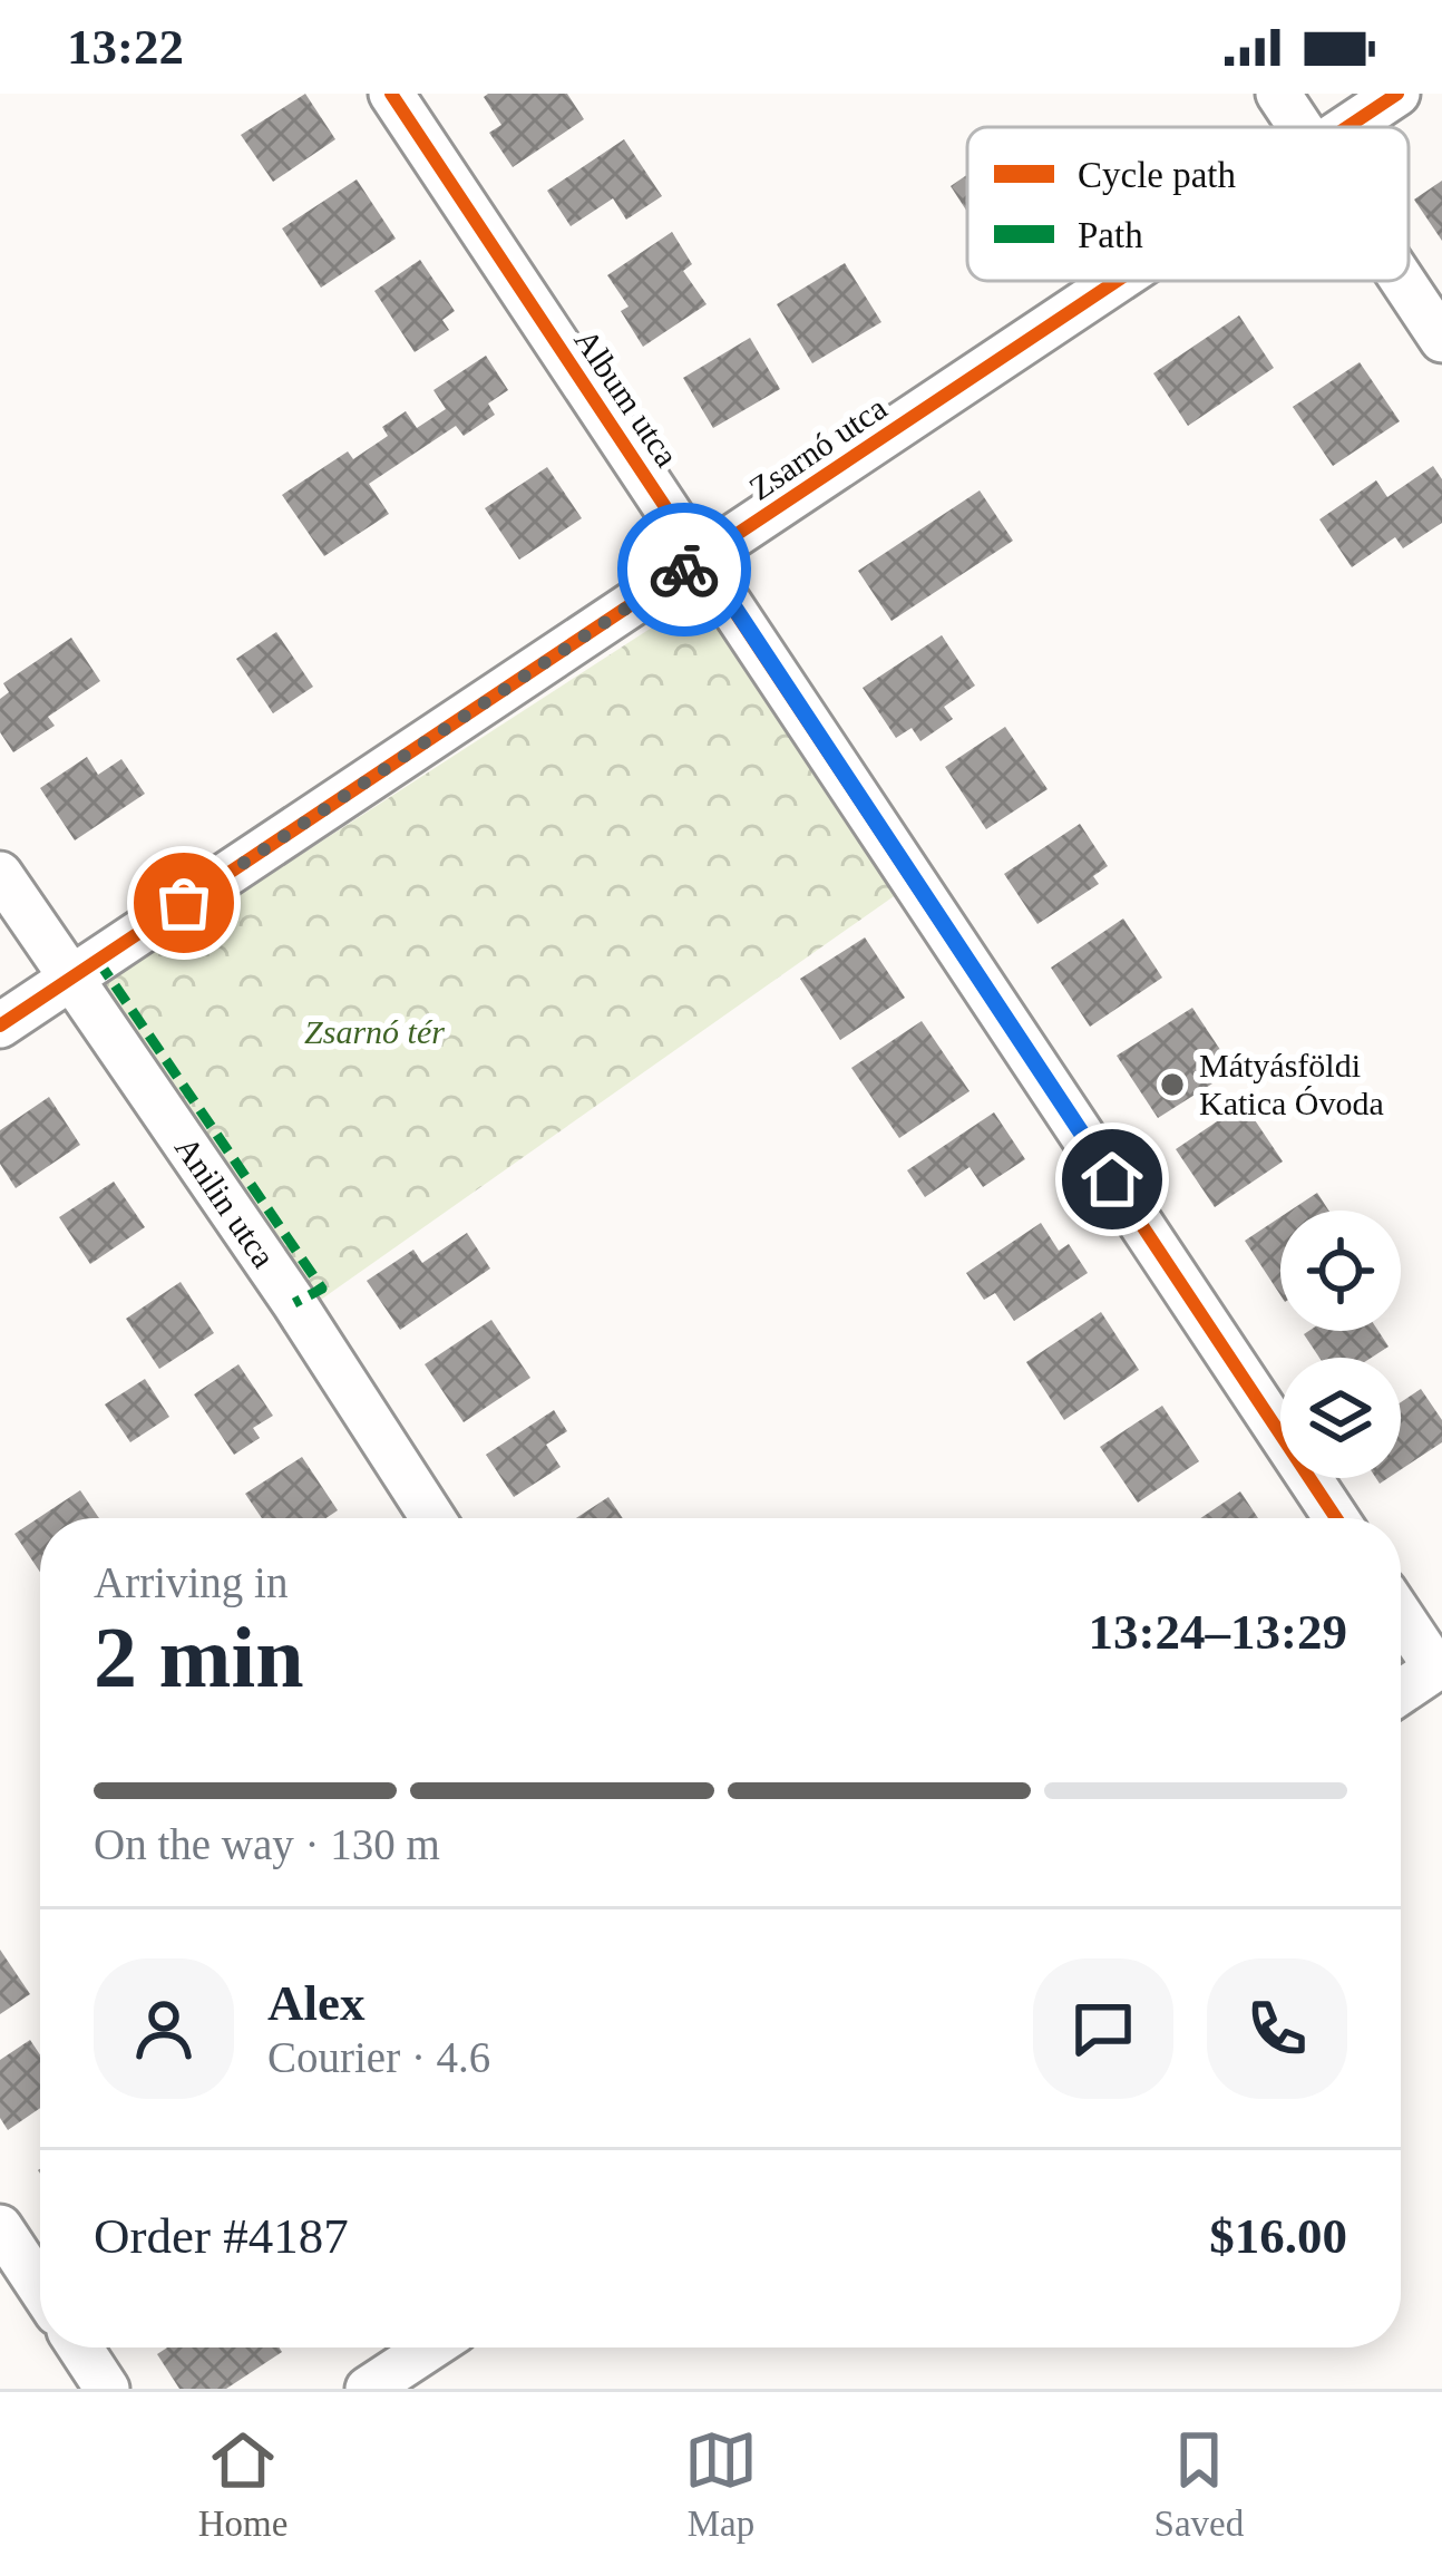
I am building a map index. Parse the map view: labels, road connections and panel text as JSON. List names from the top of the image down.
{
  "streets": {
    "street": ["Album utca", "Zsarnó utca", "Anilin utca"]
  },
  "crossings": [
    ["Album utca", "Zsarnó utca"],
    ["Zsarnó utca", "Anilin utca"]
  ],
  "parks": ["Zsarnó tér"],
  "places": ["Mátyásföldi Katica Óvoda"],
  "legend": ["Cycle path", "Path"],
  "page": {
    "status": "13:22",
    "heading": ["2 min", "Arriving in", "13:24–13:29"],
    "panel": [
      "Alex",
      "Courier · 4.6",
      "Order #4187",
      "$16.00"
    ],
    "bar": "On the way · 130 m",
    "tabs": ["Home", "Map", "Saved"]
  }
}
